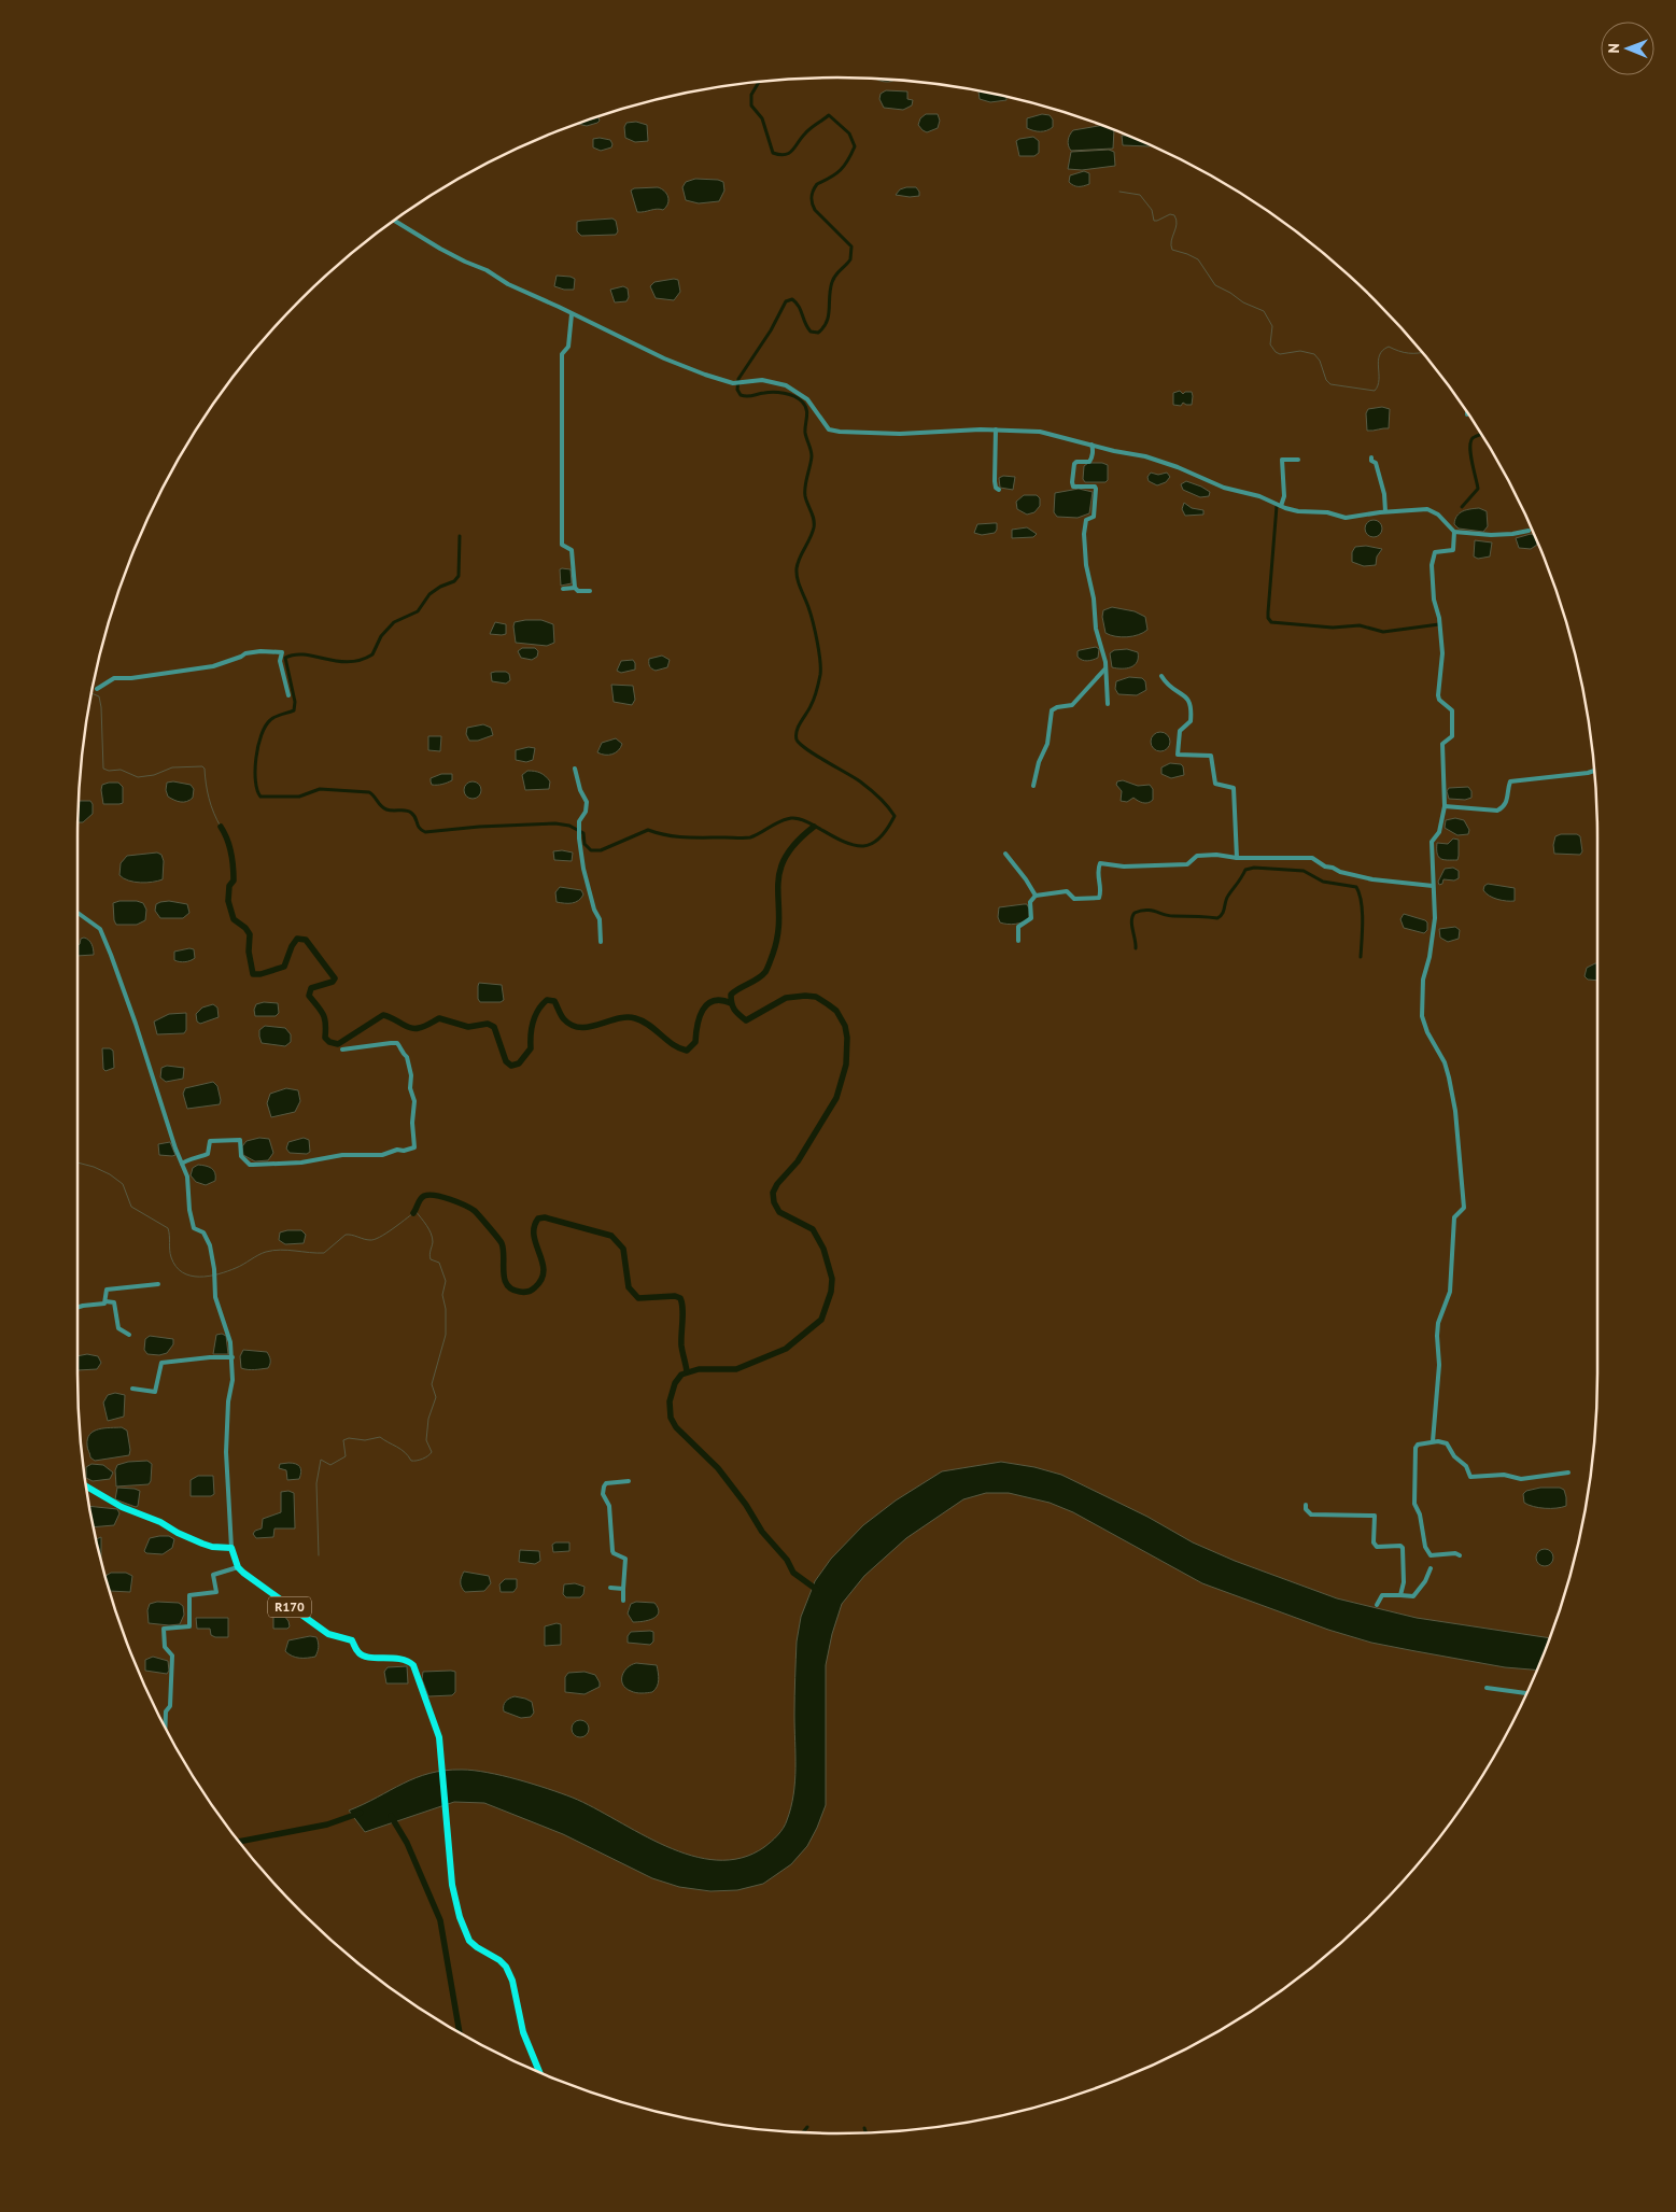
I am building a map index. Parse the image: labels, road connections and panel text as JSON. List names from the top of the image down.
{
  "streets": {
    "main road": ["R170"]
  },
  "north": "left"
}
